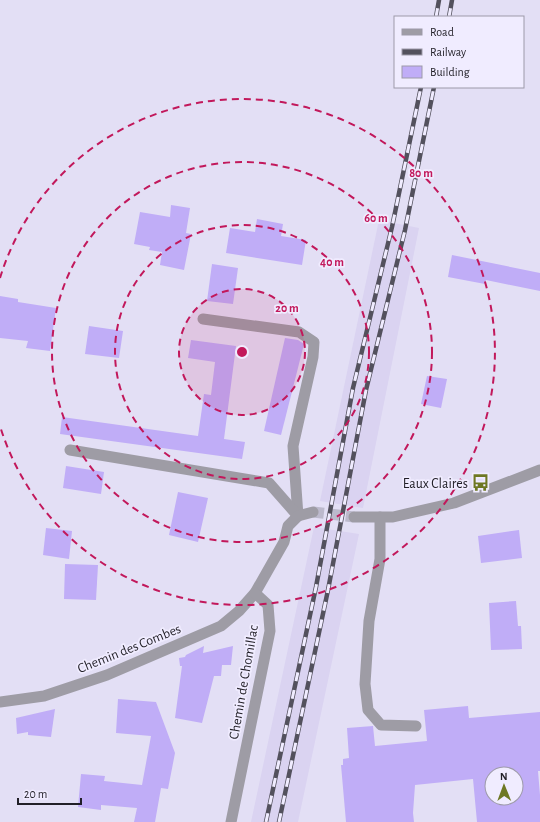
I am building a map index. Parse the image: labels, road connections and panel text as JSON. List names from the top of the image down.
{
  "streets": {
    "street": ["Chemin des Combes", "Chemin de Chomillac"]
  },
  "crossings": [
    ["Chemin des Combes", "Chemin de Chomillac"]
  ],
  "places": {
    "bus stop": ["Eaux Claires"]
  },
  "legend": ["Road", "Railway", "Building"],
  "scale_bar": "20 m",
  "north": "top",
  "rings": [
    "80 m",
    "60 m",
    "40 m",
    "20 m"
  ]
}
